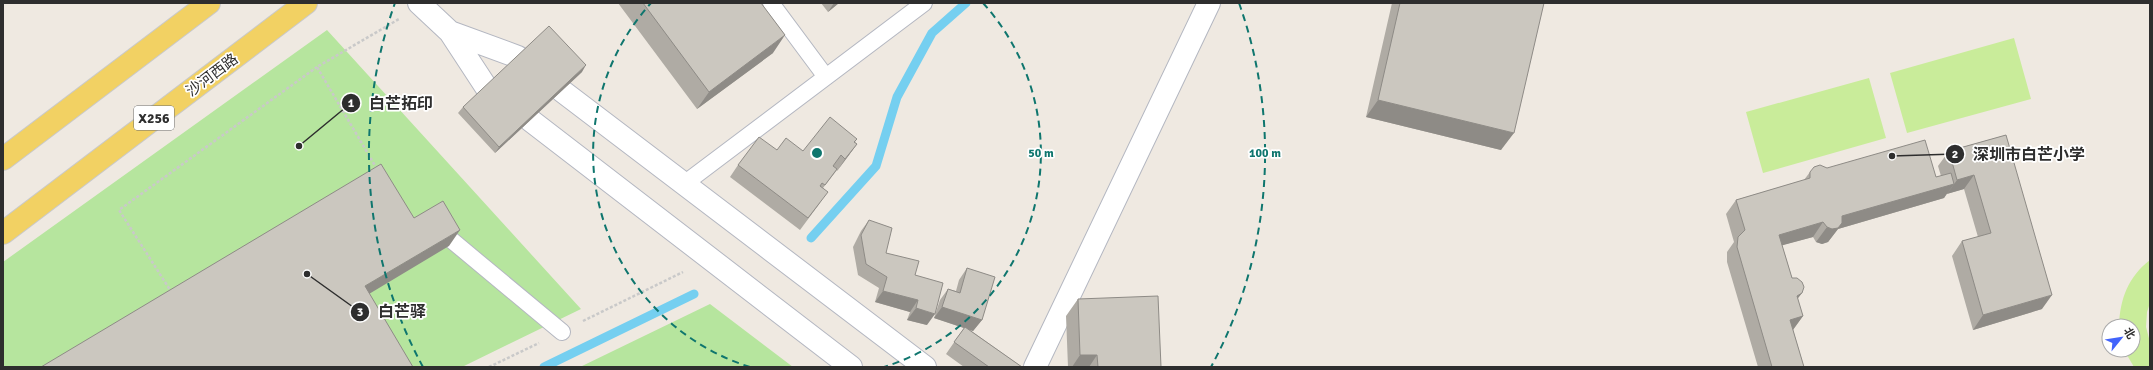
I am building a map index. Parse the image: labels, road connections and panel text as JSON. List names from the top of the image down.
{
  "streets": {
    "main road": ["沙河西路", "X256"]
  },
  "places": ["白芒拓印", "深圳市白芒小学", "白芒驿"],
  "north": "top right",
  "rings": ["50 m", "100 m"]
}
